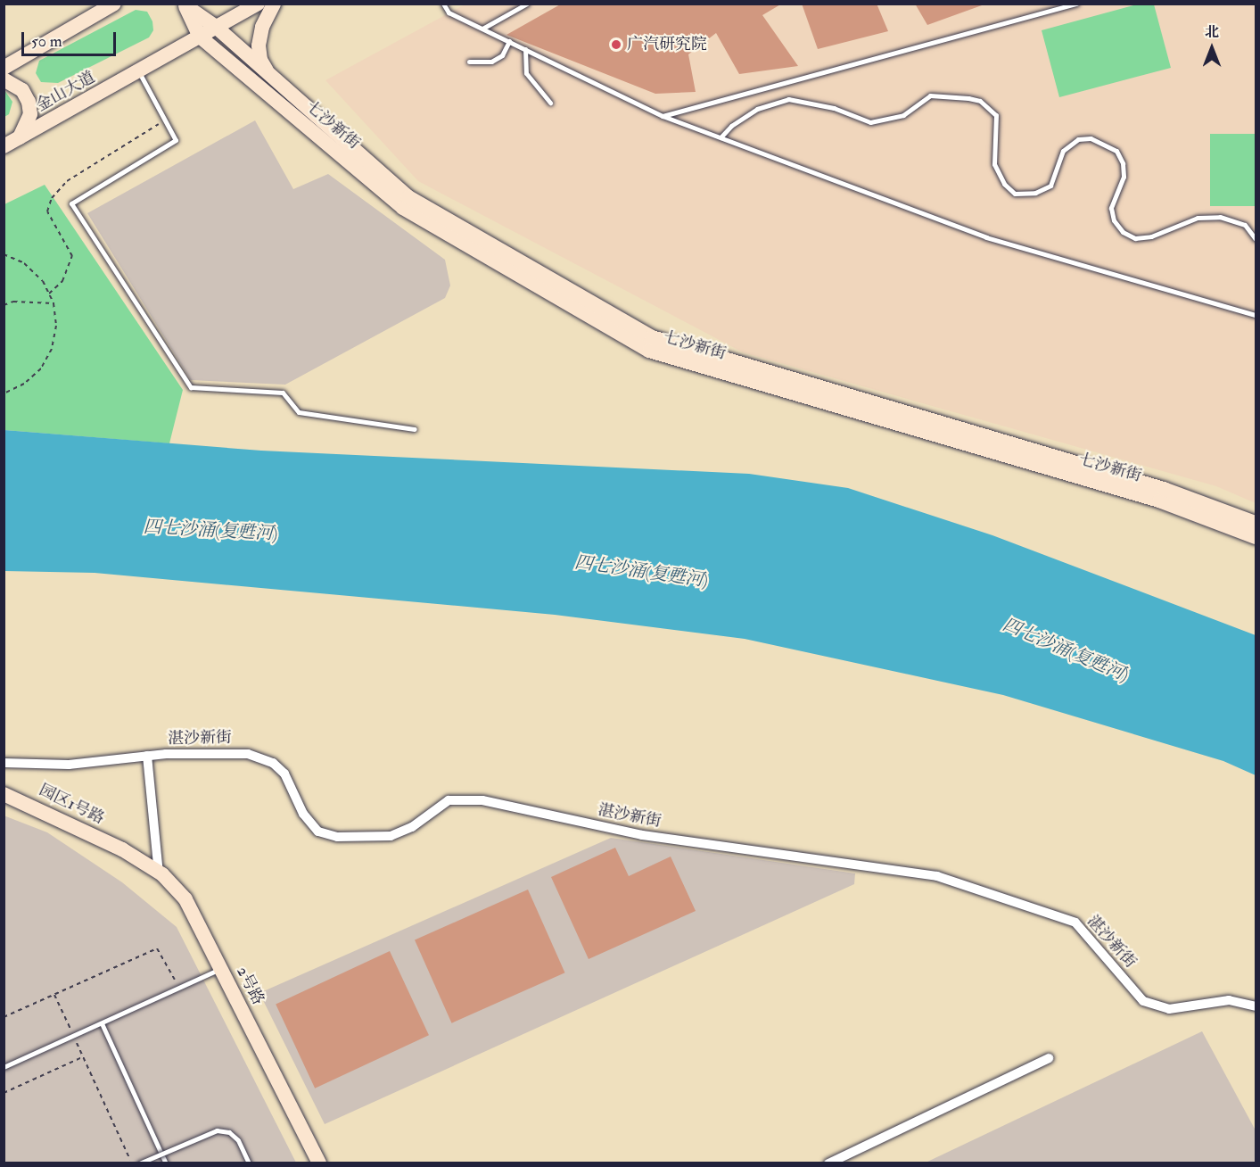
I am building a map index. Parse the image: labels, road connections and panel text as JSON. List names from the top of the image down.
{
  "streets": {
    "street": [
      "金山大道",
      "七沙新街",
      "湛沙新街",
      "园区1号路",
      "2号路"
    ]
  },
  "crossings": [
    ["金山大道", "七沙新街"],
    ["园区1号路", "2号路"]
  ],
  "water": ["四七沙涌(复甦河)"],
  "places": ["广汽研究院"],
  "scale_bar": "50 m",
  "north": "top"
}
